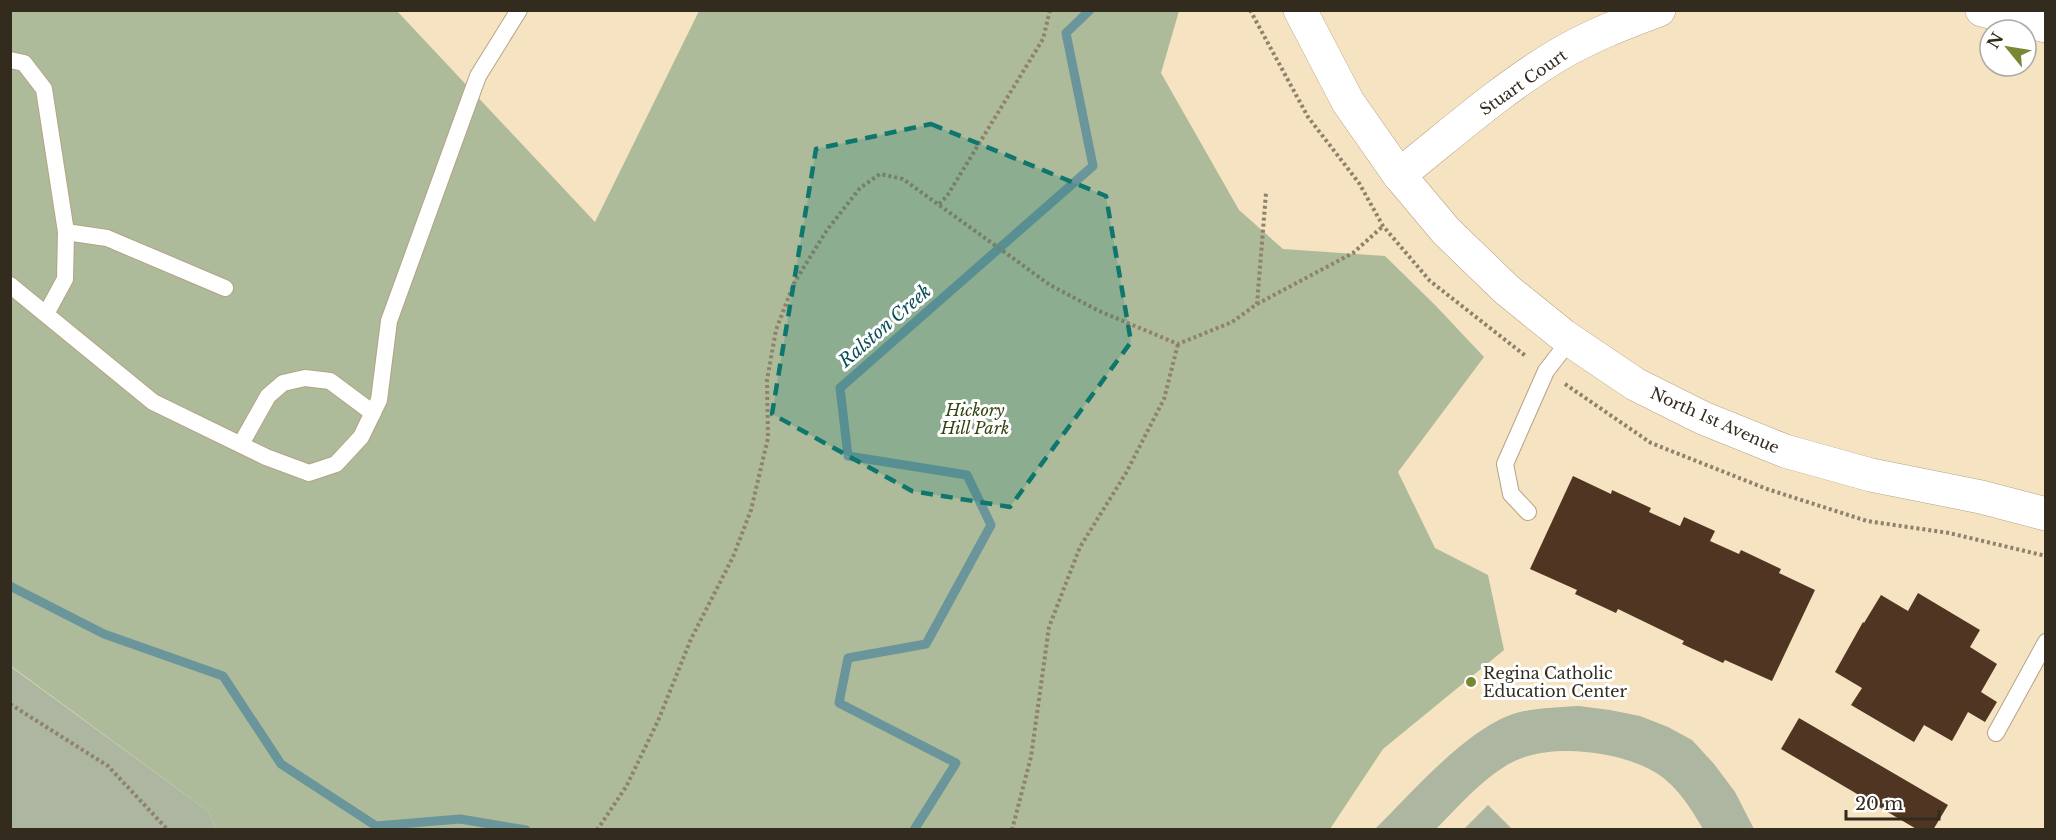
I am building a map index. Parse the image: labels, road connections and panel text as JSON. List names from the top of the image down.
{
  "streets": {
    "main road": ["Stuart Court", "North 1st Avenue"]
  },
  "crossings": [
    ["Stuart Court", "North 1st Avenue"]
  ],
  "water": ["Ralston Creek"],
  "parks": ["Hickory Hill Park"],
  "places": ["Regina Catholic Education Center"],
  "scale_bar": "20 m",
  "north": "top left"
}
